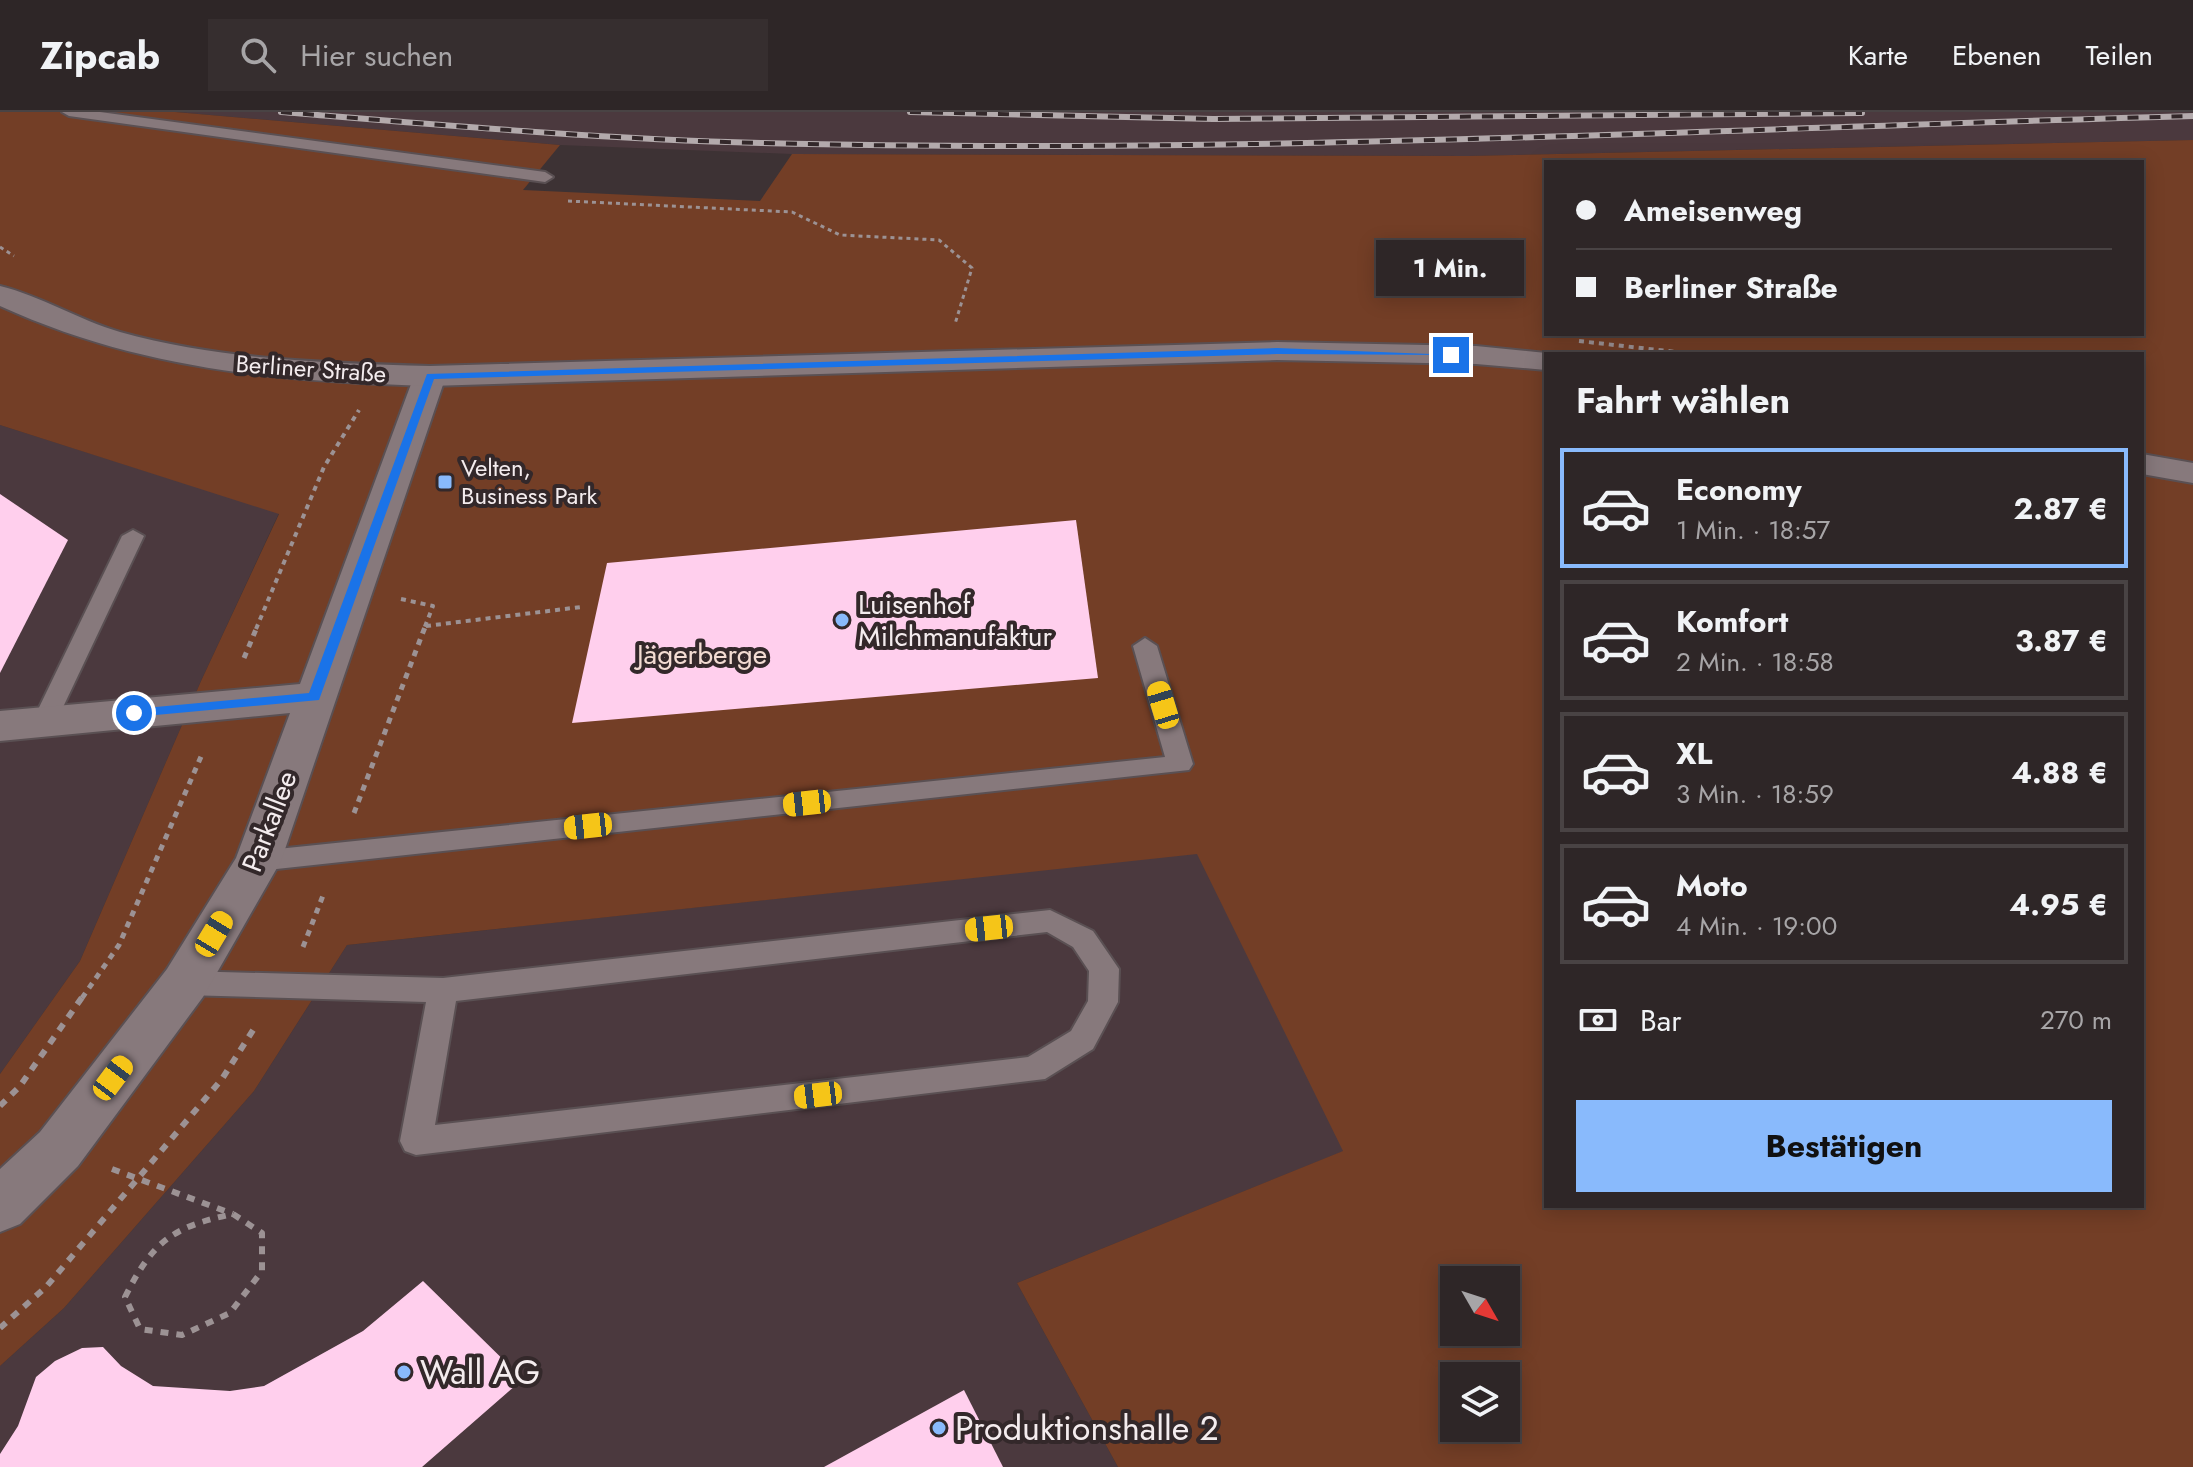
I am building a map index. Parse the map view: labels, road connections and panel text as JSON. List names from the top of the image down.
{
  "streets": {
    "main road": ["Berliner Straße", "Parkallee"]
  },
  "crossings": [
    ["Berliner Straße", "Parkallee"]
  ],
  "parks": ["Jägerberge"],
  "places": {
    "transit": ["Velten, Business Park"],
    "other": ["Luisenhof Milchmanufaktur", "Wall AG", "Produktionshalle 2"]
  },
  "north": "bottom right",
  "page": {
    "header": "Zipcab",
    "search": "Hier suchen",
    "nav": ["Karte", "Ebenen", "Teilen"],
    "banner": ["Ameisenweg", "Berliner Straße"],
    "bubble": "1 Min.",
    "heading": "Fahrt wählen",
    "list": [
      {
        "name": "Economy",
        "note": "1 Min. · 18:57",
        "value": "2.87 €"
      },
      {
        "name": "Komfort",
        "note": "2 Min. · 18:58",
        "value": "3.87 €"
      },
      {
        "name": "XL",
        "note": "3 Min. · 18:59",
        "value": "4.88 €"
      },
      {
        "name": "Moto",
        "note": "4 Min. · 19:00",
        "value": "4.95 €"
      }
    ],
    "pay": ["Bar", "270 m"],
    "buttons": "Bestätigen"
  }
}
